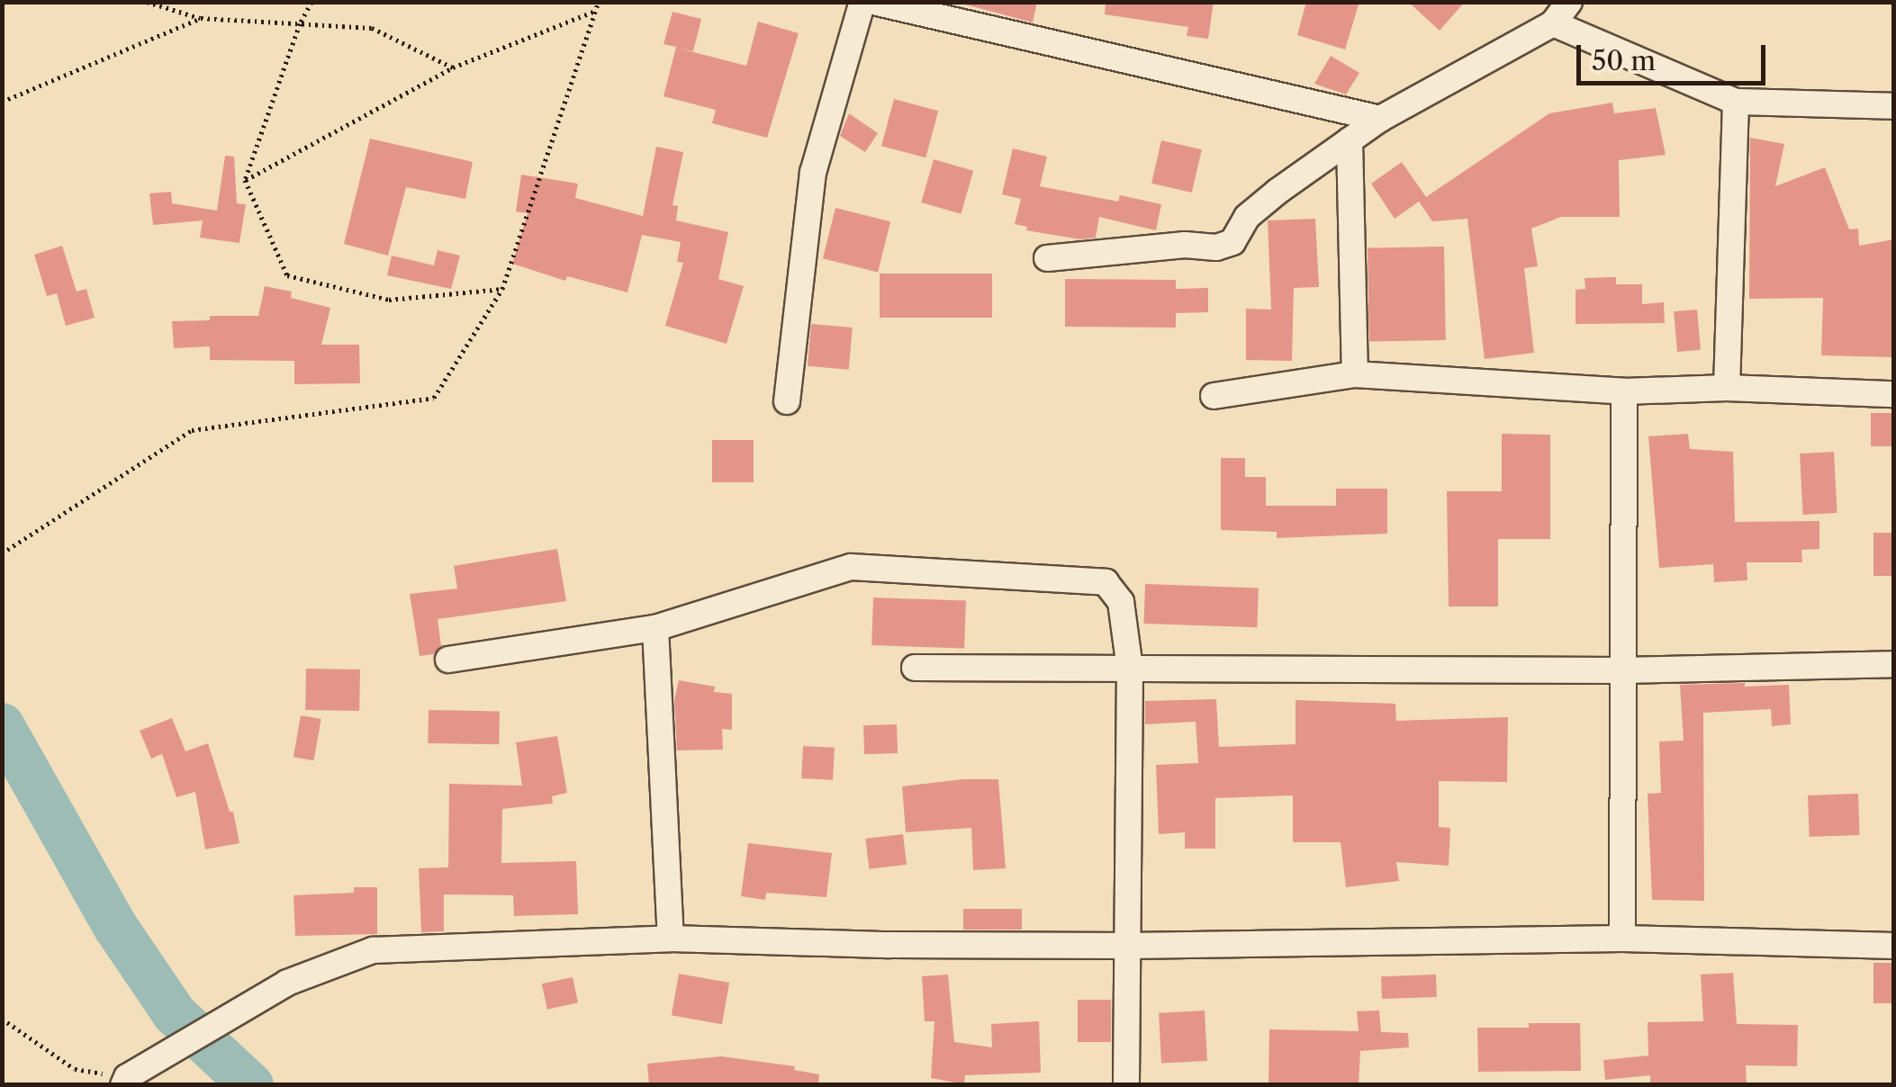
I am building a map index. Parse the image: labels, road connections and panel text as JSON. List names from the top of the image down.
{
  "scale_bar": "50 m"
}
